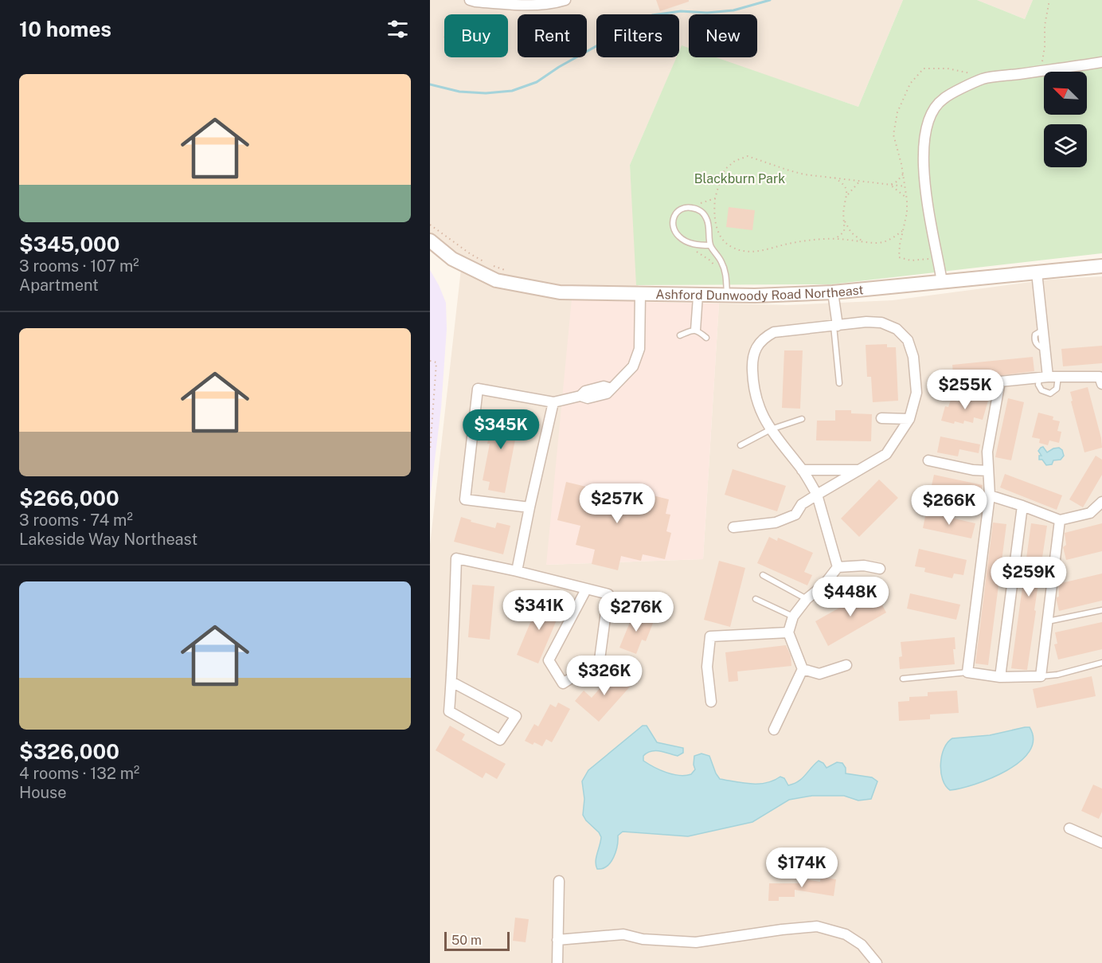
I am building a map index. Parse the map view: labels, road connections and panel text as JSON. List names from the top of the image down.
{
  "streets": {
    "main road": ["Ashford Dunwoody Road Northeast"]
  },
  "parks": ["Blackburn Park"],
  "scale_bar": "50 m",
  "north": "top left",
  "page": {
    "heading": "10 homes",
    "chip": [
      "Buy",
      "Rent",
      "Filters",
      "New"
    ],
    "list": [
      {
        "name": "$345,000",
        "note": "3 rooms · 107 m² · Apartment"
      },
      {
        "name": "$266,000",
        "note": "3 rooms · 74 m² · Lakeside Way Northeast"
      },
      {
        "name": "$326,000",
        "note": "4 rooms · 132 m² · House"
      }
    ],
    "price": [
      "$255K",
      "$345K",
      "$257K",
      "$266K",
      "$259K",
      "$448K",
      "$341K",
      "$276K",
      "$326K",
      "$174K"
    ],
    "scale": "50 m"
  }
}
